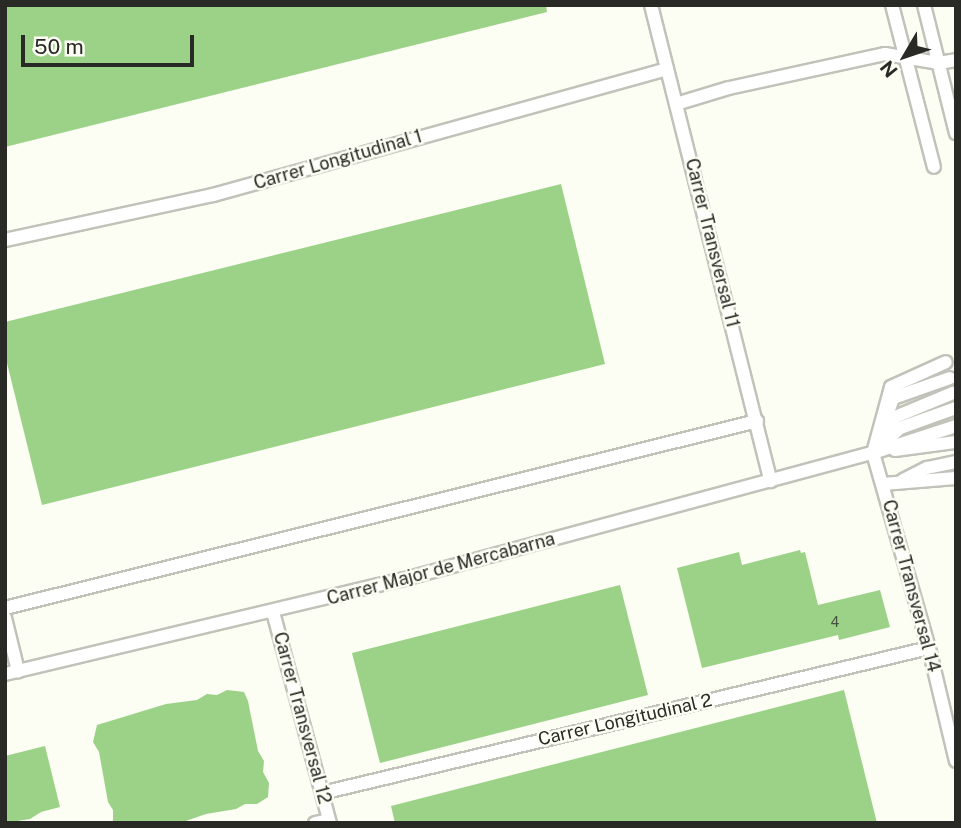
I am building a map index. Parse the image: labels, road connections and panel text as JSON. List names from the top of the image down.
{
  "streets": {
    "lane": [
      "Carrer Longitudinal 1",
      "Carrer Transversal 11",
      "Carrer Major de Mercabarna",
      "Carrer Transversal 14",
      "Carrer Transversal 12",
      "Carrer Longitudinal 2"
    ]
  },
  "crossings": [
    ["Carrer Longitudinal 1", "Carrer Transversal 11"],
    ["Carrer Transversal 11", "Carrer Major de Mercabarna"],
    ["Carrer Major de Mercabarna", "Carrer Transversal 14"],
    ["Carrer Major de Mercabarna", "Carrer Transversal 12"],
    ["Carrer Transversal 14", "Carrer Longitudinal 2"],
    ["Carrer Transversal 12", "Carrer Longitudinal 2"]
  ],
  "house_numbers": ["4"],
  "scale_bar": "50 m",
  "north": "bottom left"
}
